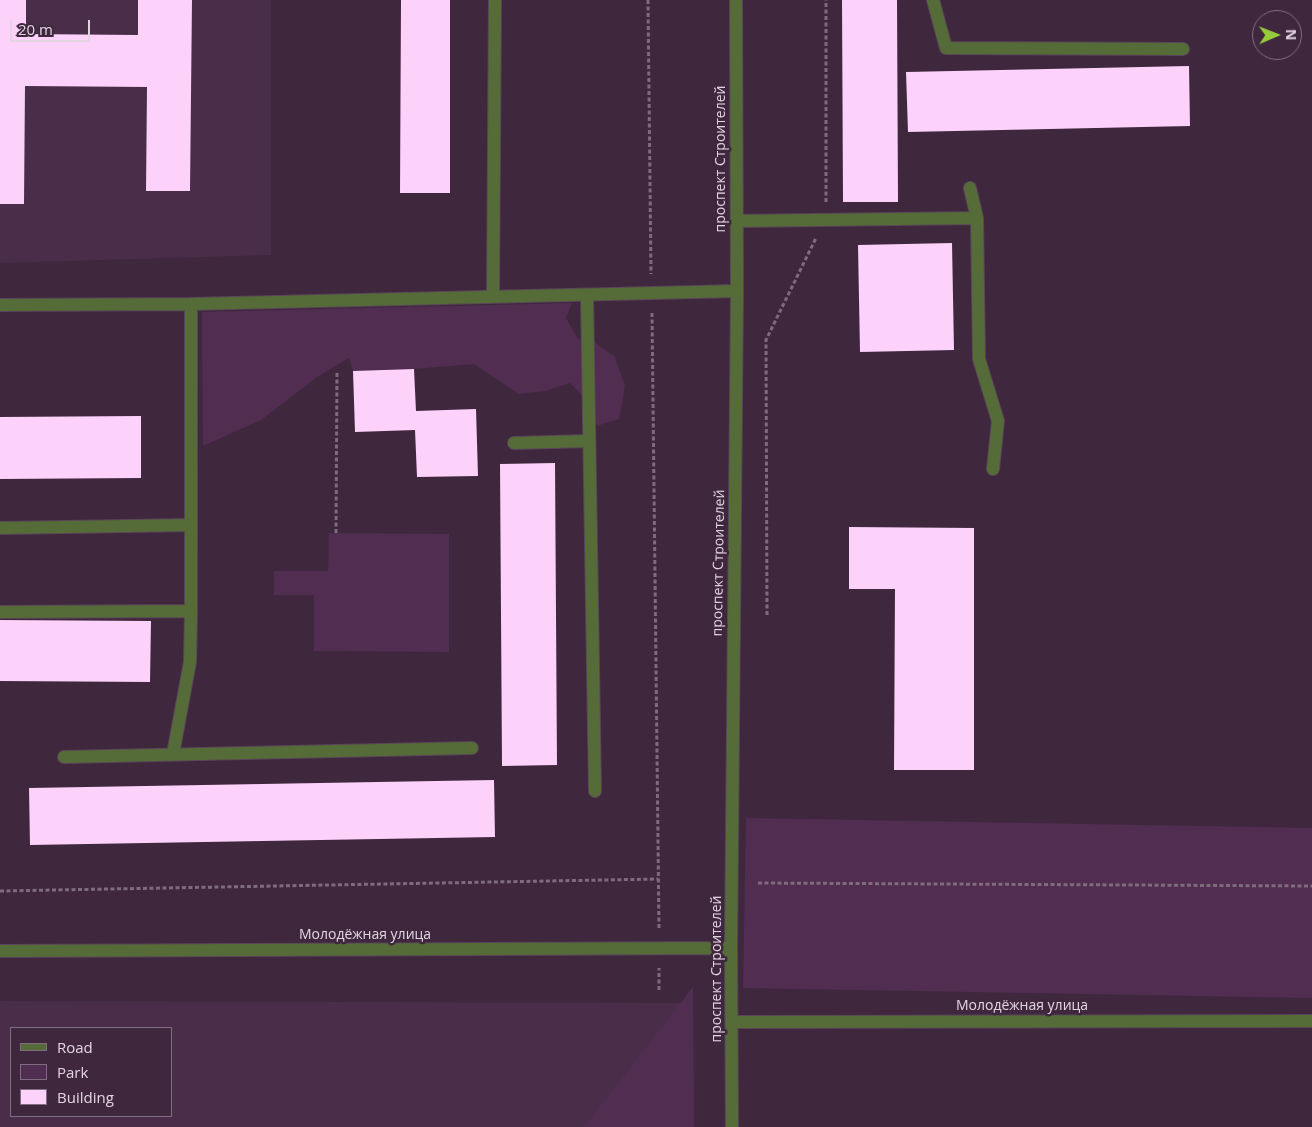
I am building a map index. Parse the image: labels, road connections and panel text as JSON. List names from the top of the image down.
{
  "streets": {
    "street": ["проспект Строителей", "Молодёжная улица"]
  },
  "crossings": [
    ["проспект Строителей", "Молодёжная улица"]
  ],
  "legend": ["Road", "Park", "Building"],
  "scale_bar": "20 m",
  "north": "right"
}
